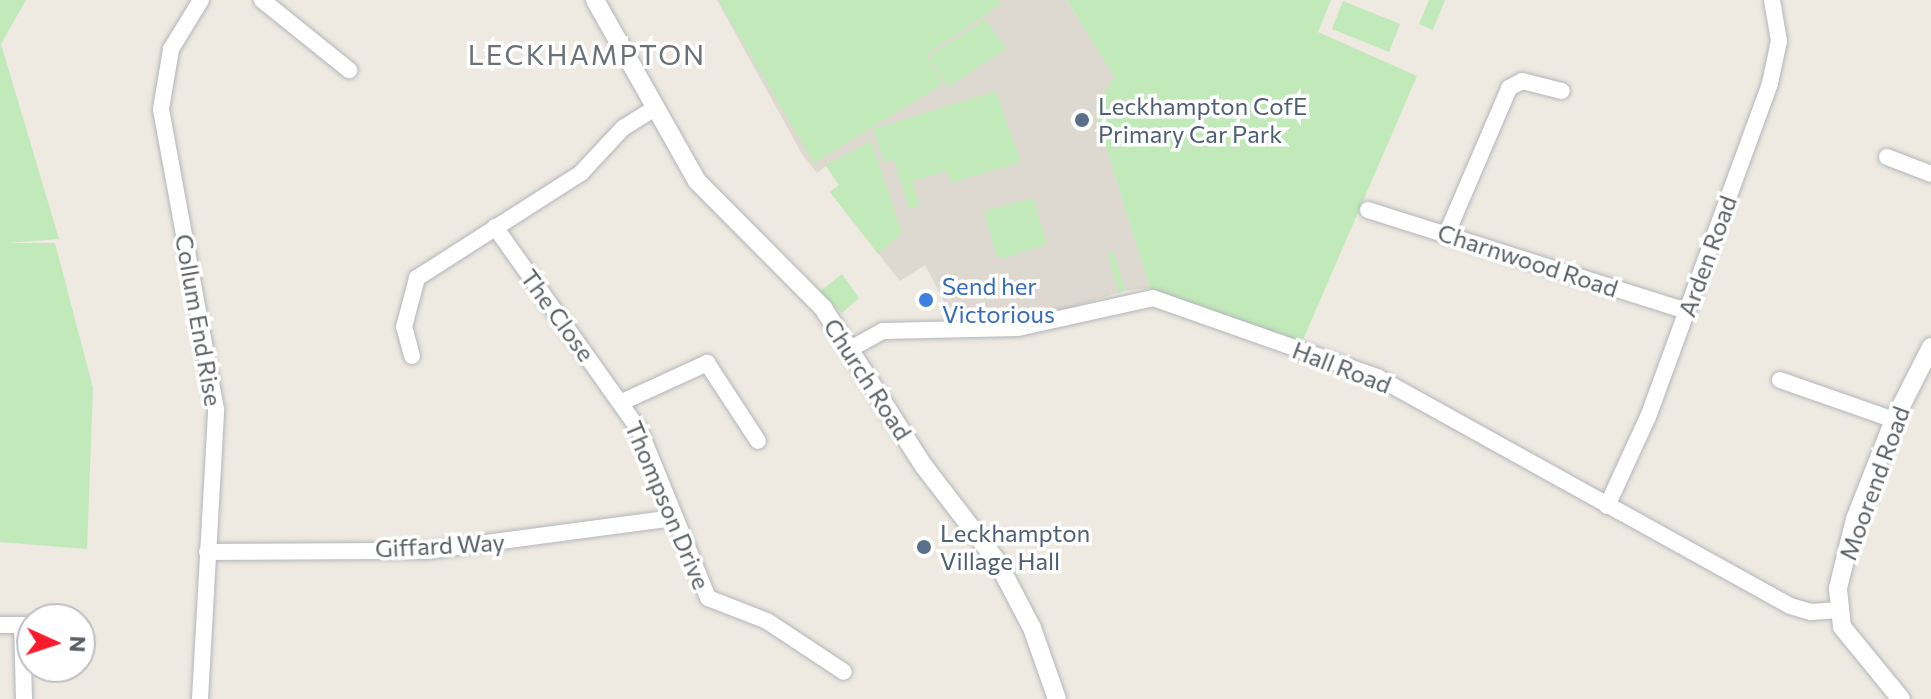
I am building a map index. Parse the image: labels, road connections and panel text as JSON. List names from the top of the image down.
{
  "streets": {
    "street": [
      "Arden Road",
      "Charnwood Road",
      "The Close",
      "Collum End Rise",
      "Hall Road",
      "Church Road",
      "Moorend Road",
      "Thompson Drive",
      "Giffard Way"
    ]
  },
  "crossings": [
    ["Arden Road", "Charnwood Road"],
    ["Arden Road", "Hall Road"],
    ["The Close", "Thompson Drive"],
    ["Collum End Rise", "Giffard Way"],
    ["Hall Road", "Church Road"],
    ["Hall Road", "Moorend Road"],
    ["Thompson Drive", "Giffard Way"]
  ],
  "districts": ["LECKHAMPTON"],
  "places": ["Leckhampton CofE Primary Car Park", "Send her Victorious", "Leckhampton Village Hall"],
  "north": "right"
}
